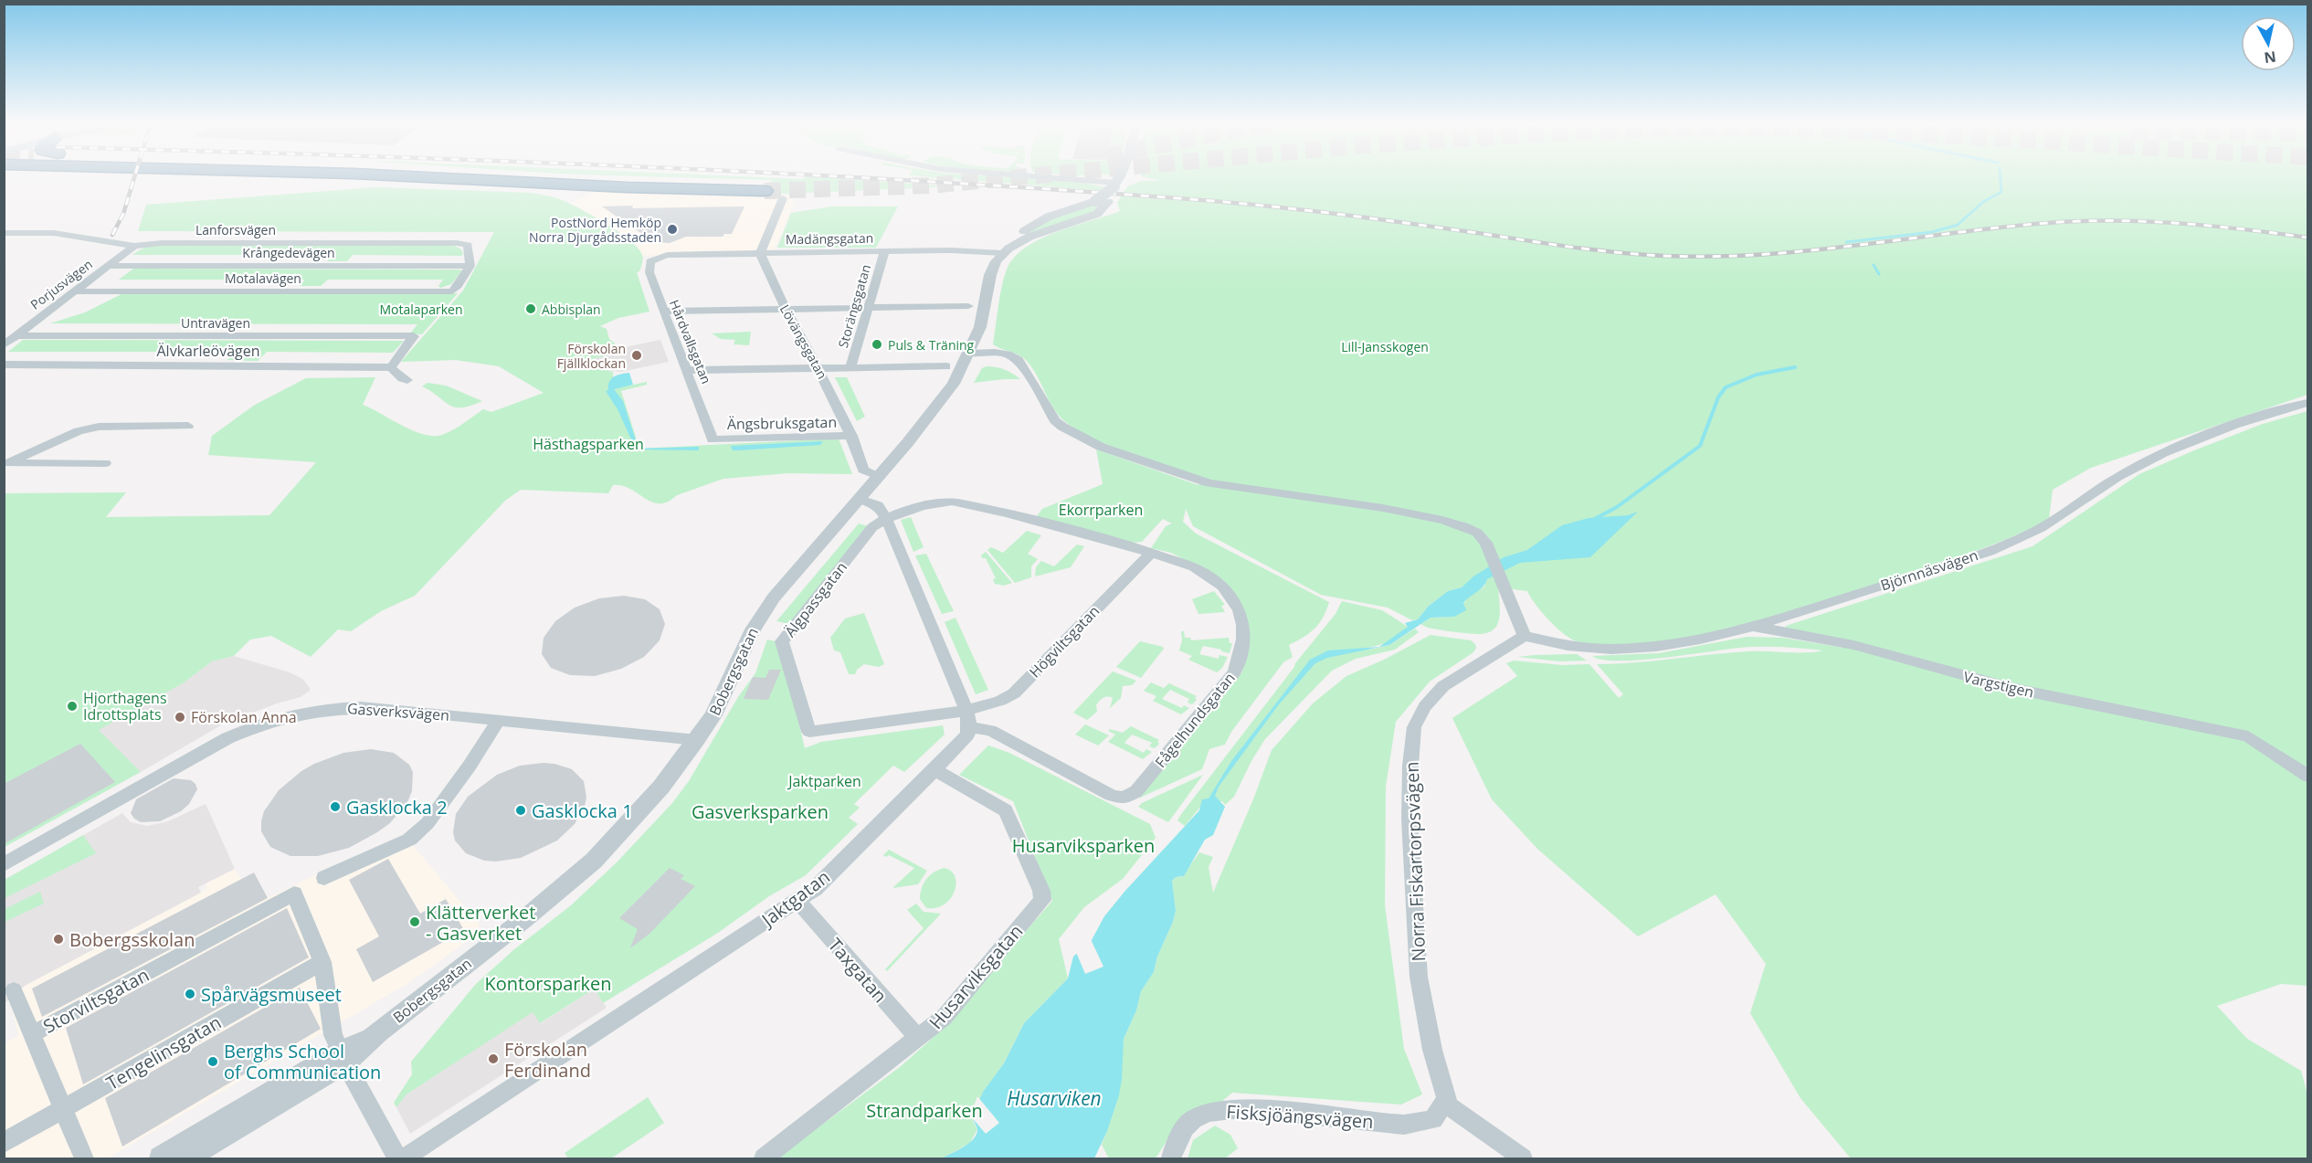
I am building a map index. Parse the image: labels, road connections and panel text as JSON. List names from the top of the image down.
{
  "streets": {
    "street": [
      "Lanforsvägen",
      "Madängsgatan",
      "Krångedevägen",
      "Motalavägen",
      "Porjusvägen",
      "Storängsgatan",
      "Untravägen",
      "Hårdvallsgatan",
      "Lövängsgatan",
      "Älvkarleövägen",
      "Ängsbruksgatan",
      "Björnnäsvägen",
      "Älgpassgatan",
      "Högviltsgatan",
      "Bobergsgatan",
      "Vargstigen",
      "Gasverksvägen",
      "Fågelhundsgatan",
      "Norra Fiskartorpsvägen",
      "Jaktgatan",
      "Taxgatan",
      "Husarviksgatan",
      "Storviltsgatan",
      "Tengelinsgatan",
      "Fisksjöängsvägen"
    ]
  },
  "crossings": [
    ["Lanforsvägen", "Krångedevägen"],
    ["Lanforsvägen", "Motalavägen"],
    ["Lanforsvägen", "Porjusvägen"],
    ["Madängsgatan", "Storängsgatan"],
    ["Madängsgatan", "Hårdvallsgatan"],
    ["Madängsgatan", "Lövängsgatan"],
    ["Madängsgatan", "Bobergsgatan"],
    ["Krångedevägen", "Motalavägen"],
    ["Krångedevägen", "Porjusvägen"],
    ["Motalavägen", "Porjusvägen"],
    ["Porjusvägen", "Untravägen"],
    ["Untravägen", "Älvkarleövägen"],
    ["Hårdvallsgatan", "Ängsbruksgatan"],
    ["Lövängsgatan", "Ängsbruksgatan"],
    ["Lövängsgatan", "Bobergsgatan"],
    ["Björnnäsvägen", "Vargstigen"],
    ["Björnnäsvägen", "Norra Fiskartorpsvägen"],
    ["Älgpassgatan", "Högviltsgatan"],
    ["Älgpassgatan", "Fågelhundsgatan"],
    ["Högviltsgatan", "Fågelhundsgatan"],
    ["Bobergsgatan", "Gasverksvägen"],
    ["Bobergsgatan", "Storviltsgatan"],
    ["Fågelhundsgatan", "Jaktgatan"],
    ["Norra Fiskartorpsvägen", "Fisksjöängsvägen"],
    ["Jaktgatan", "Taxgatan"],
    ["Jaktgatan", "Husarviksgatan"],
    ["Taxgatan", "Husarviksgatan"],
    ["Storviltsgatan", "Tengelinsgatan"]
  ],
  "water": ["Husarviken"],
  "parks": [
    "Motalaparken",
    "Lill-Jansskogen",
    "Hästhagsparken",
    "Ekorrparken",
    "Jaktparken",
    "Gasverksparken",
    "Husarviksparken",
    "Kontorsparken",
    "Strandparken"
  ],
  "places": [
    "PostNord Hemköp Norra Djurgådsstaden",
    "Abbisplan",
    "Puls & Träning",
    "Förskolan Fjällklockan",
    "Hjorthagens Idrottsplats",
    "Förskolan Anna",
    "Gasklocka 2",
    "Gasklocka 1",
    "Klätterverket - Gasverket",
    "Bobergsskolan",
    "Spårvägsmuseet",
    "Förskolan Ferdinand",
    "Berghs School of Communication"
  ],
  "north": "bottom"
}
